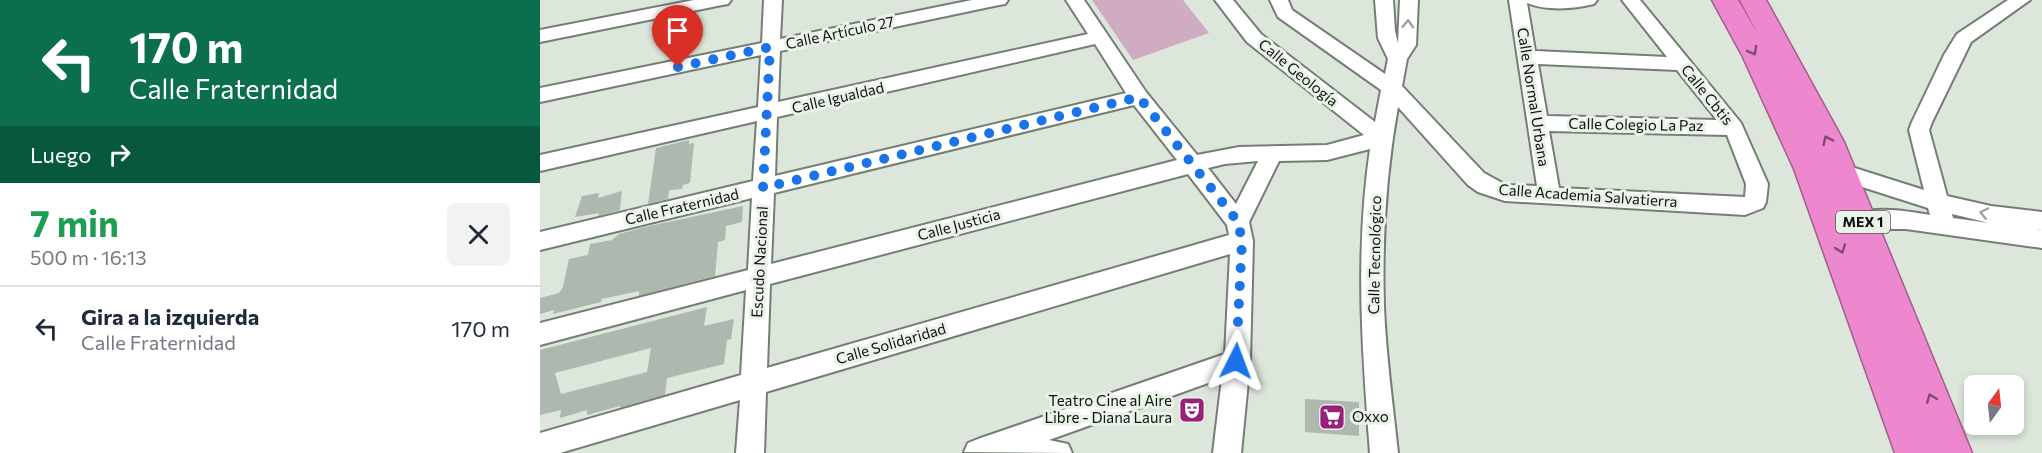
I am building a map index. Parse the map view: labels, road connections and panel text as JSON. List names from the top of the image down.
{
  "streets": {
    "highway": ["MEX 1"],
    "street": [
      "Calle Artículo 27",
      "Calle Geología",
      "Calle Cbtis",
      "Calle Normal Urbana",
      "Calle Igualdad",
      "Calle Colegio La Paz",
      "Calle Academia Salvatierra",
      "Calle Fraternidad",
      "Calle Justicia",
      "Calle Tecnológico",
      "Escudo Nacional",
      "Calle Solidaridad"
    ]
  },
  "crossings": [
    ["Calle Artículo 27", "Escudo Nacional"],
    ["Calle Geología", "Calle Justicia"],
    ["Calle Geología", "Calle Tecnológico"],
    ["Calle Cbtis", "Calle Colegio La Paz"],
    ["Calle Cbtis", "Calle Academia Salvatierra"],
    ["Calle Normal Urbana", "Calle Colegio La Paz"],
    ["Calle Normal Urbana", "Calle Academia Salvatierra"],
    ["Calle Igualdad", "Escudo Nacional"],
    ["Calle Academia Salvatierra", "Calle Tecnológico"],
    ["Calle Fraternidad", "Escudo Nacional"],
    ["Calle Justicia", "Calle Tecnológico"],
    ["Calle Justicia", "Escudo Nacional"],
    ["Escudo Nacional", "Calle Solidaridad"]
  ],
  "places": {
    "theatre": ["Teatro Cine al Aire Libre - Diana Laura"],
    "supermarket": ["Oxxo"]
  },
  "north": "top",
  "page": {
    "turn": ["170 m", "Calle Fraternidad"],
    "then": "Luego",
    "heading": ["7 min", "500 m · 16:13"],
    "list": [
      {
        "name": "Gira a la izquierda",
        "note": "Calle Fraternidad",
        "value": "170 m"
      }
    ]
  }
}
